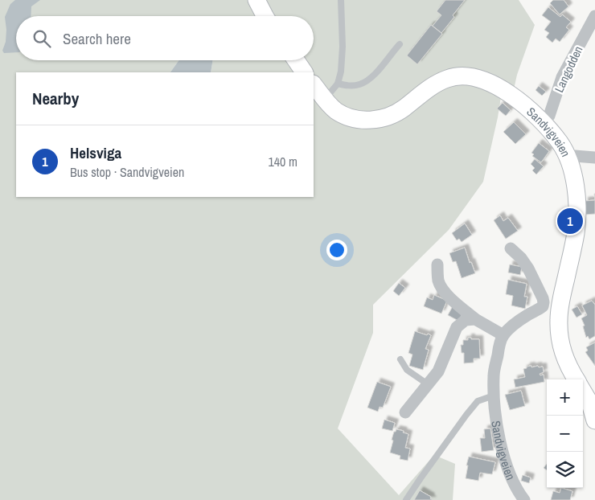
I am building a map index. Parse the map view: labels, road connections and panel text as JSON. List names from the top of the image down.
{
  "streets": {
    "main road": ["Sandvigveien"],
    "street": ["Langodden"]
  },
  "crossings": [
    ["Langodden", "Sandvigveien"]
  ],
  "page": {
    "search": "Search here",
    "heading": "Nearby",
    "list": [
      {
        "mark": "1",
        "name": "Helsviga",
        "note": "Bus stop · Sandvigveien",
        "value": "140 m"
      }
    ],
    "pins": "1",
    "map_buttons": ["+", "−"]
  }
}
